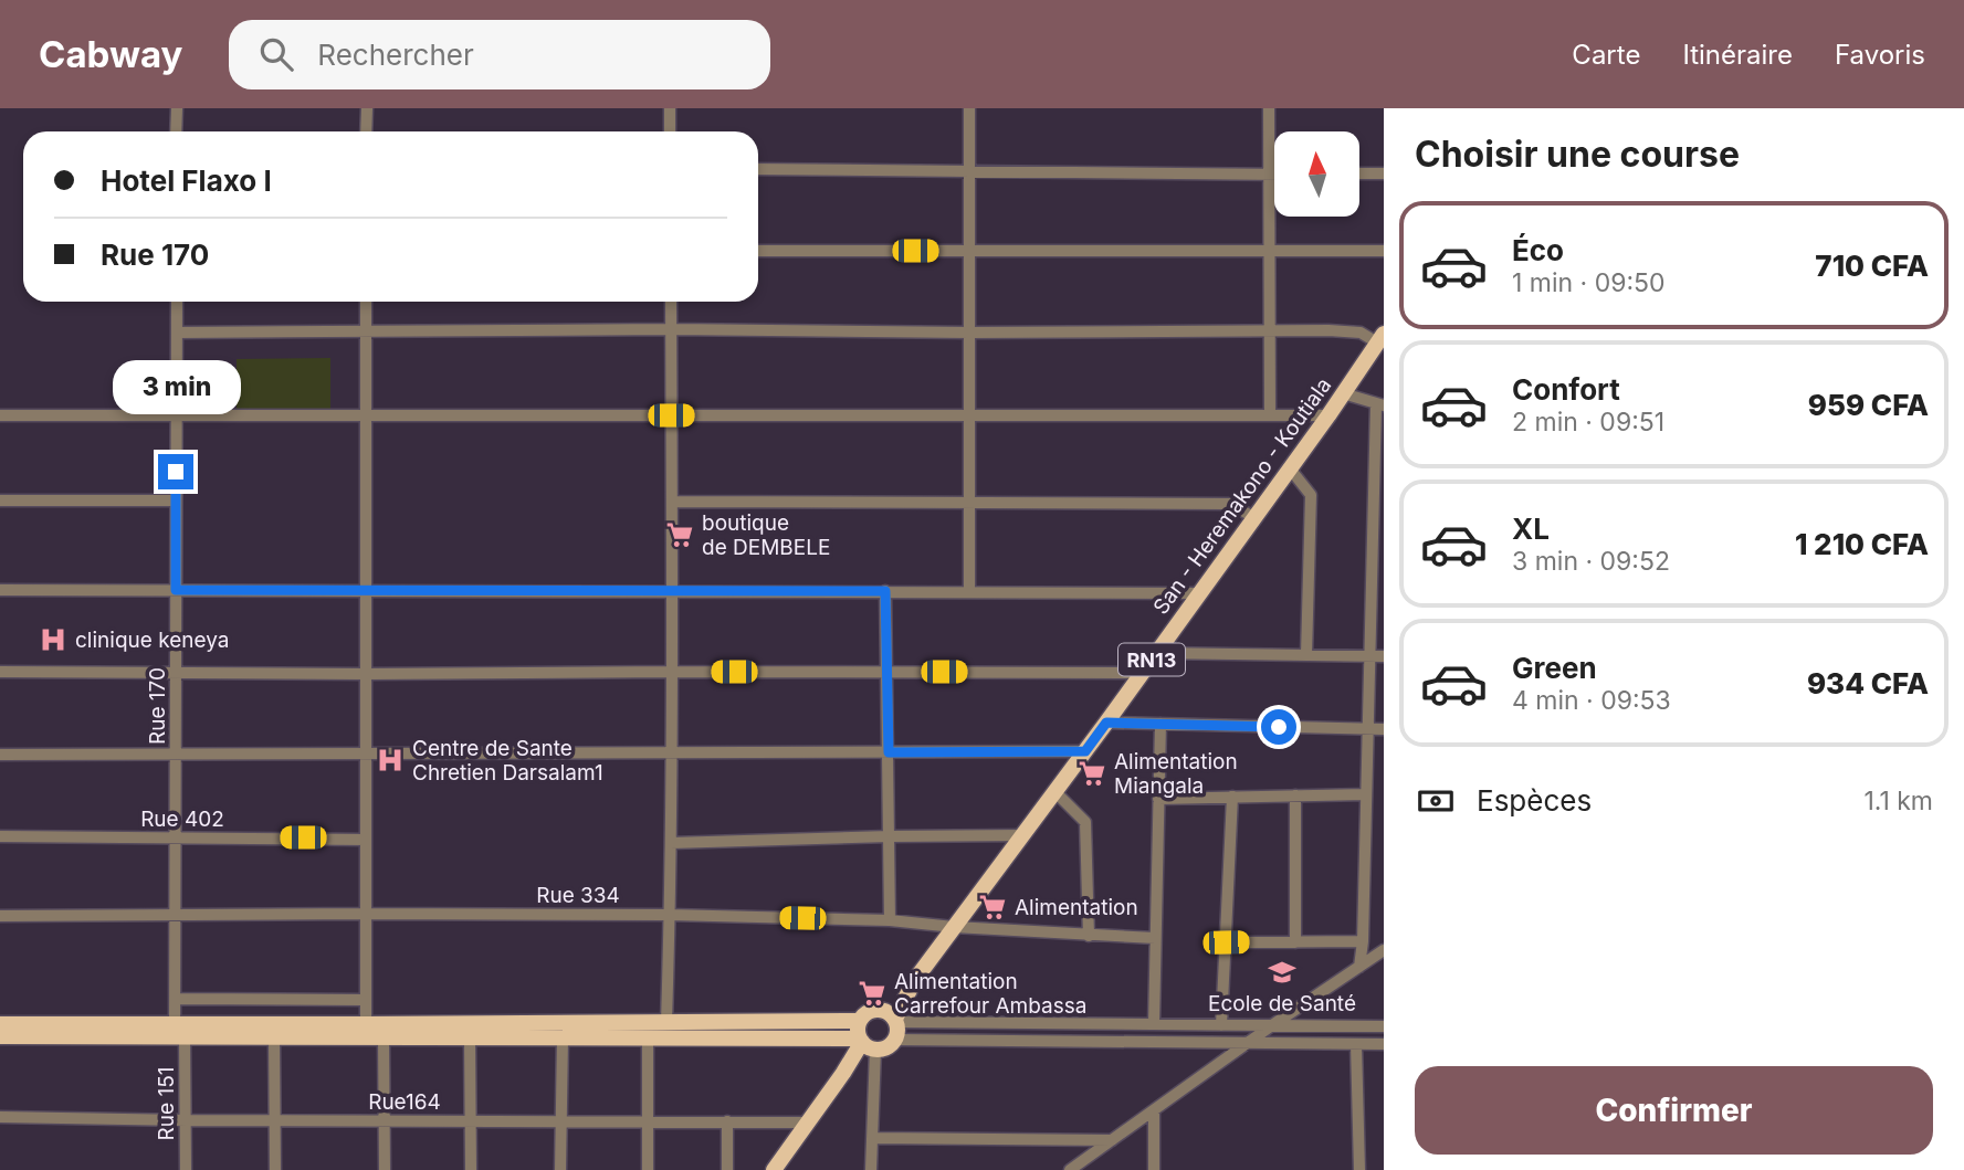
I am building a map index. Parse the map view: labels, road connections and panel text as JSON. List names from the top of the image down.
{
  "streets": {
    "main road": ["San - Heremakono - Koutiala", "RN13"],
    "street": [
      "Rue 170",
      "Rue 402",
      "Rue 334",
      "Rue164",
      "Rue 151"
    ]
  },
  "crossings": [
    ["San - Heremakono - Koutiala", "Rue 334"],
    ["Rue 170", "Rue 402"],
    ["Rue 170", "Rue 334"],
    ["Rue 170", "Rue 151"],
    ["Rue164", "Rue 151"]
  ],
  "places": {
    "supermarket": [
      "boutique de DEMBELE",
      "Alimentation Miangala",
      "Alimentation",
      "Alimentation Carrefour Ambassa"
    ],
    "hospital": ["clinique keneya", "Centre de Sante Chretien Darsalam1"],
    "school or university": ["Ecole de Santé"]
  },
  "north": "top",
  "page": {
    "header": "Cabway",
    "search": "Rechercher",
    "nav": ["Carte", "Itinéraire", "Favoris"],
    "heading": "Choisir une course",
    "banner": ["Hotel Flaxo I", "Rue 170"],
    "list": [
      {
        "name": "Éco",
        "note": "1 min · 09:50",
        "value": "710 CFA"
      },
      {
        "name": "Confort",
        "note": "2 min · 09:51",
        "value": "959 CFA"
      },
      {
        "name": "XL",
        "note": "3 min · 09:52",
        "value": "1 210 CFA"
      },
      {
        "name": "Green",
        "note": "4 min · 09:53",
        "value": "934 CFA"
      }
    ],
    "bubble": "3 min",
    "pay": ["Espèces", "1.1 km"],
    "buttons": "Confirmer"
  }
}
